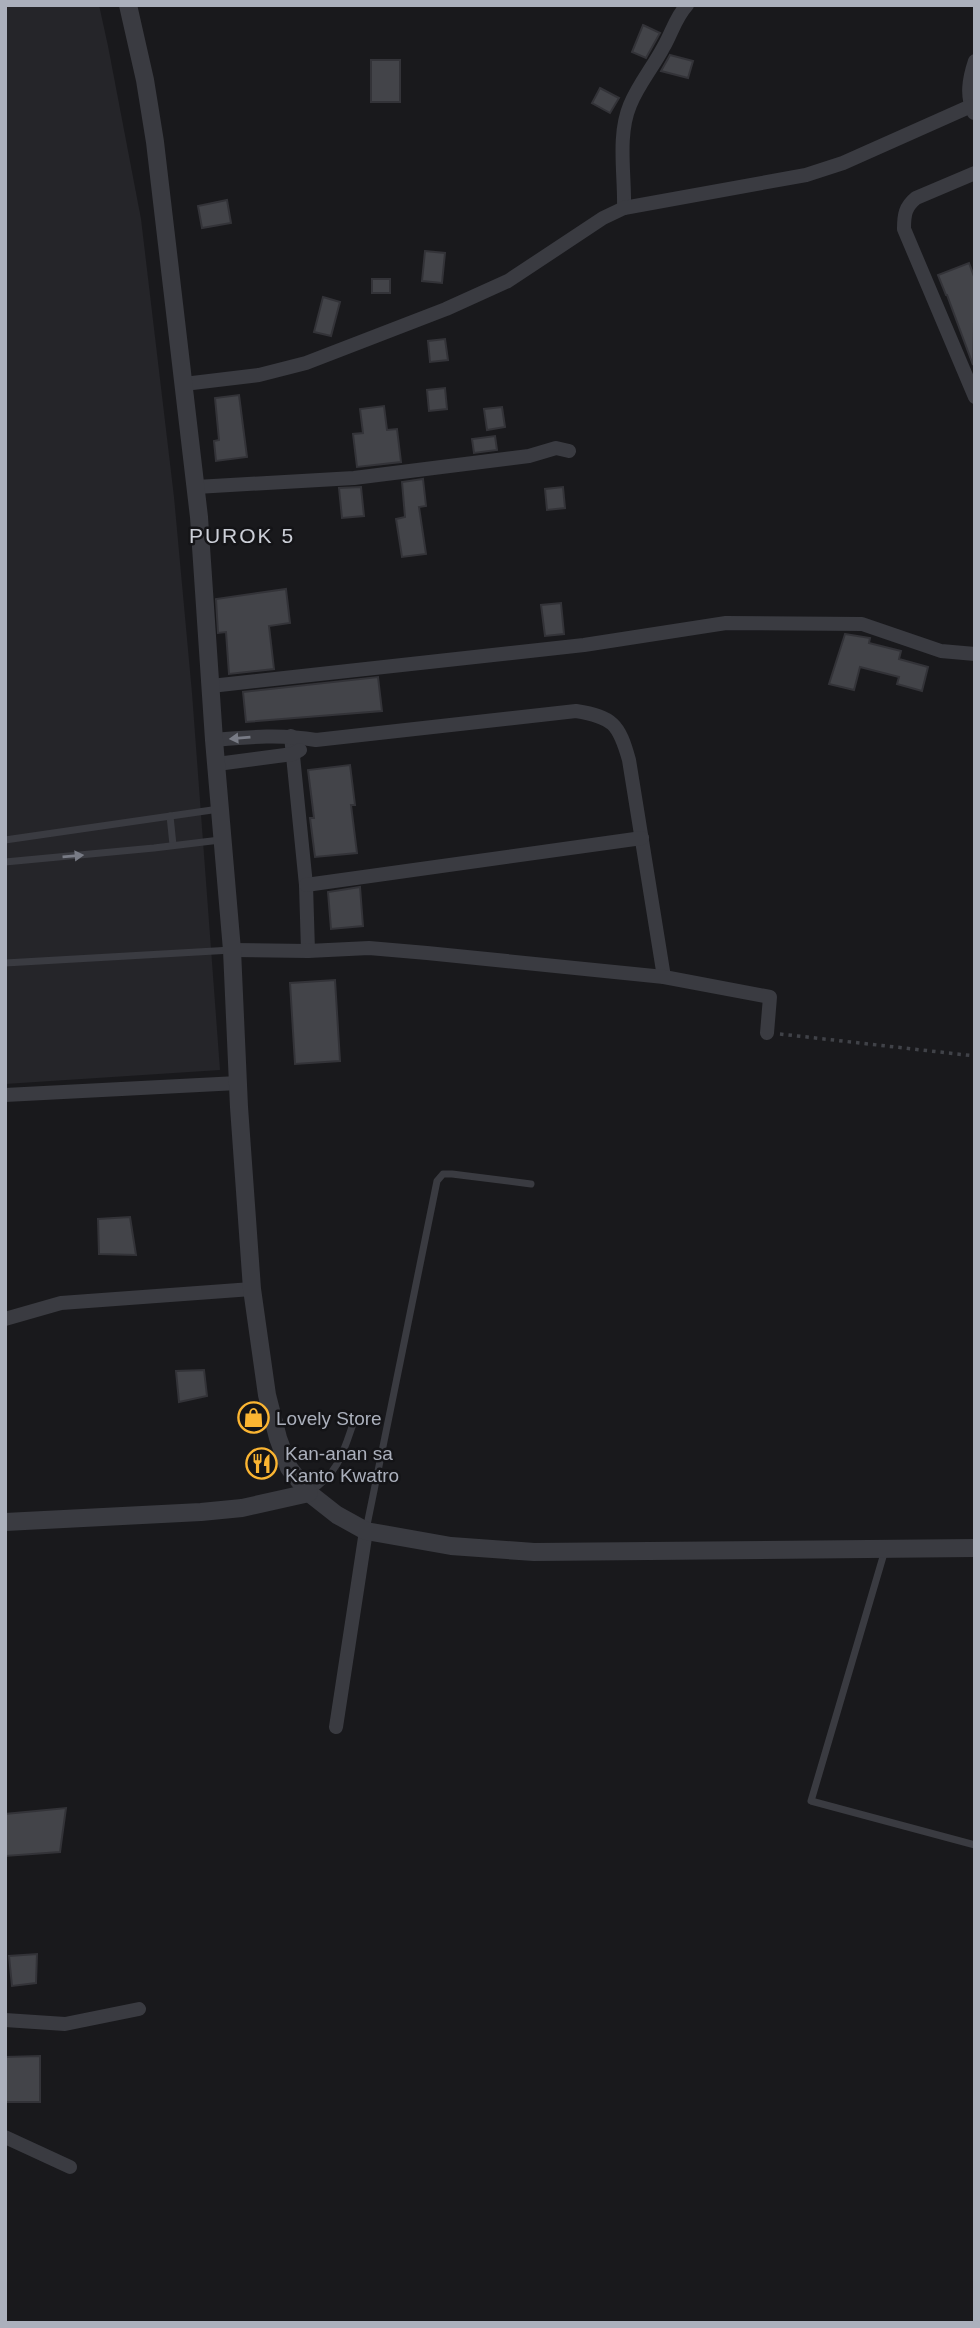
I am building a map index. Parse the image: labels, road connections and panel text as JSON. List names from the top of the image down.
{
  "districts": ["PUROK 5"],
  "places": {
    "shop": ["Lovely Store"],
    "restaurant": ["Kan-anan sa Kanto Kwatro"]
  }
}
